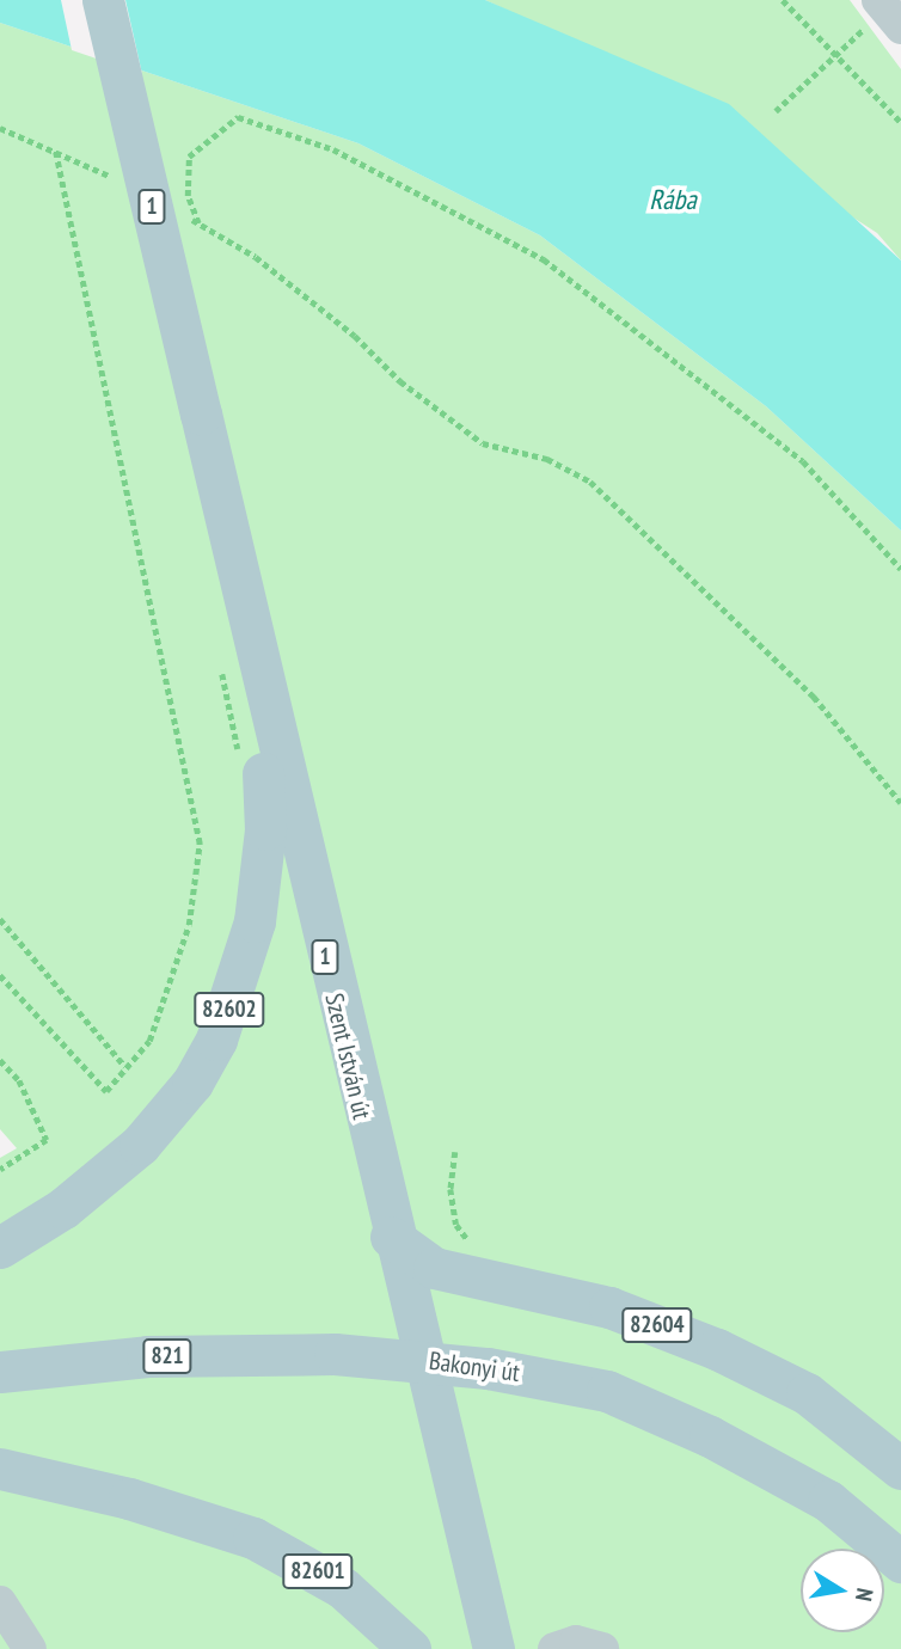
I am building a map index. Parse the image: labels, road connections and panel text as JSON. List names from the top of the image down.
{
  "streets": {
    "main road": [
      "1",
      "82602",
      "Szent István út",
      "82604",
      "821",
      "Bakonyi út",
      "82601"
    ]
  },
  "crossings": [
    ["82602", "Szent István út"],
    ["Szent István út", "82604"]
  ],
  "water": ["Rába"],
  "north": "right"
}
